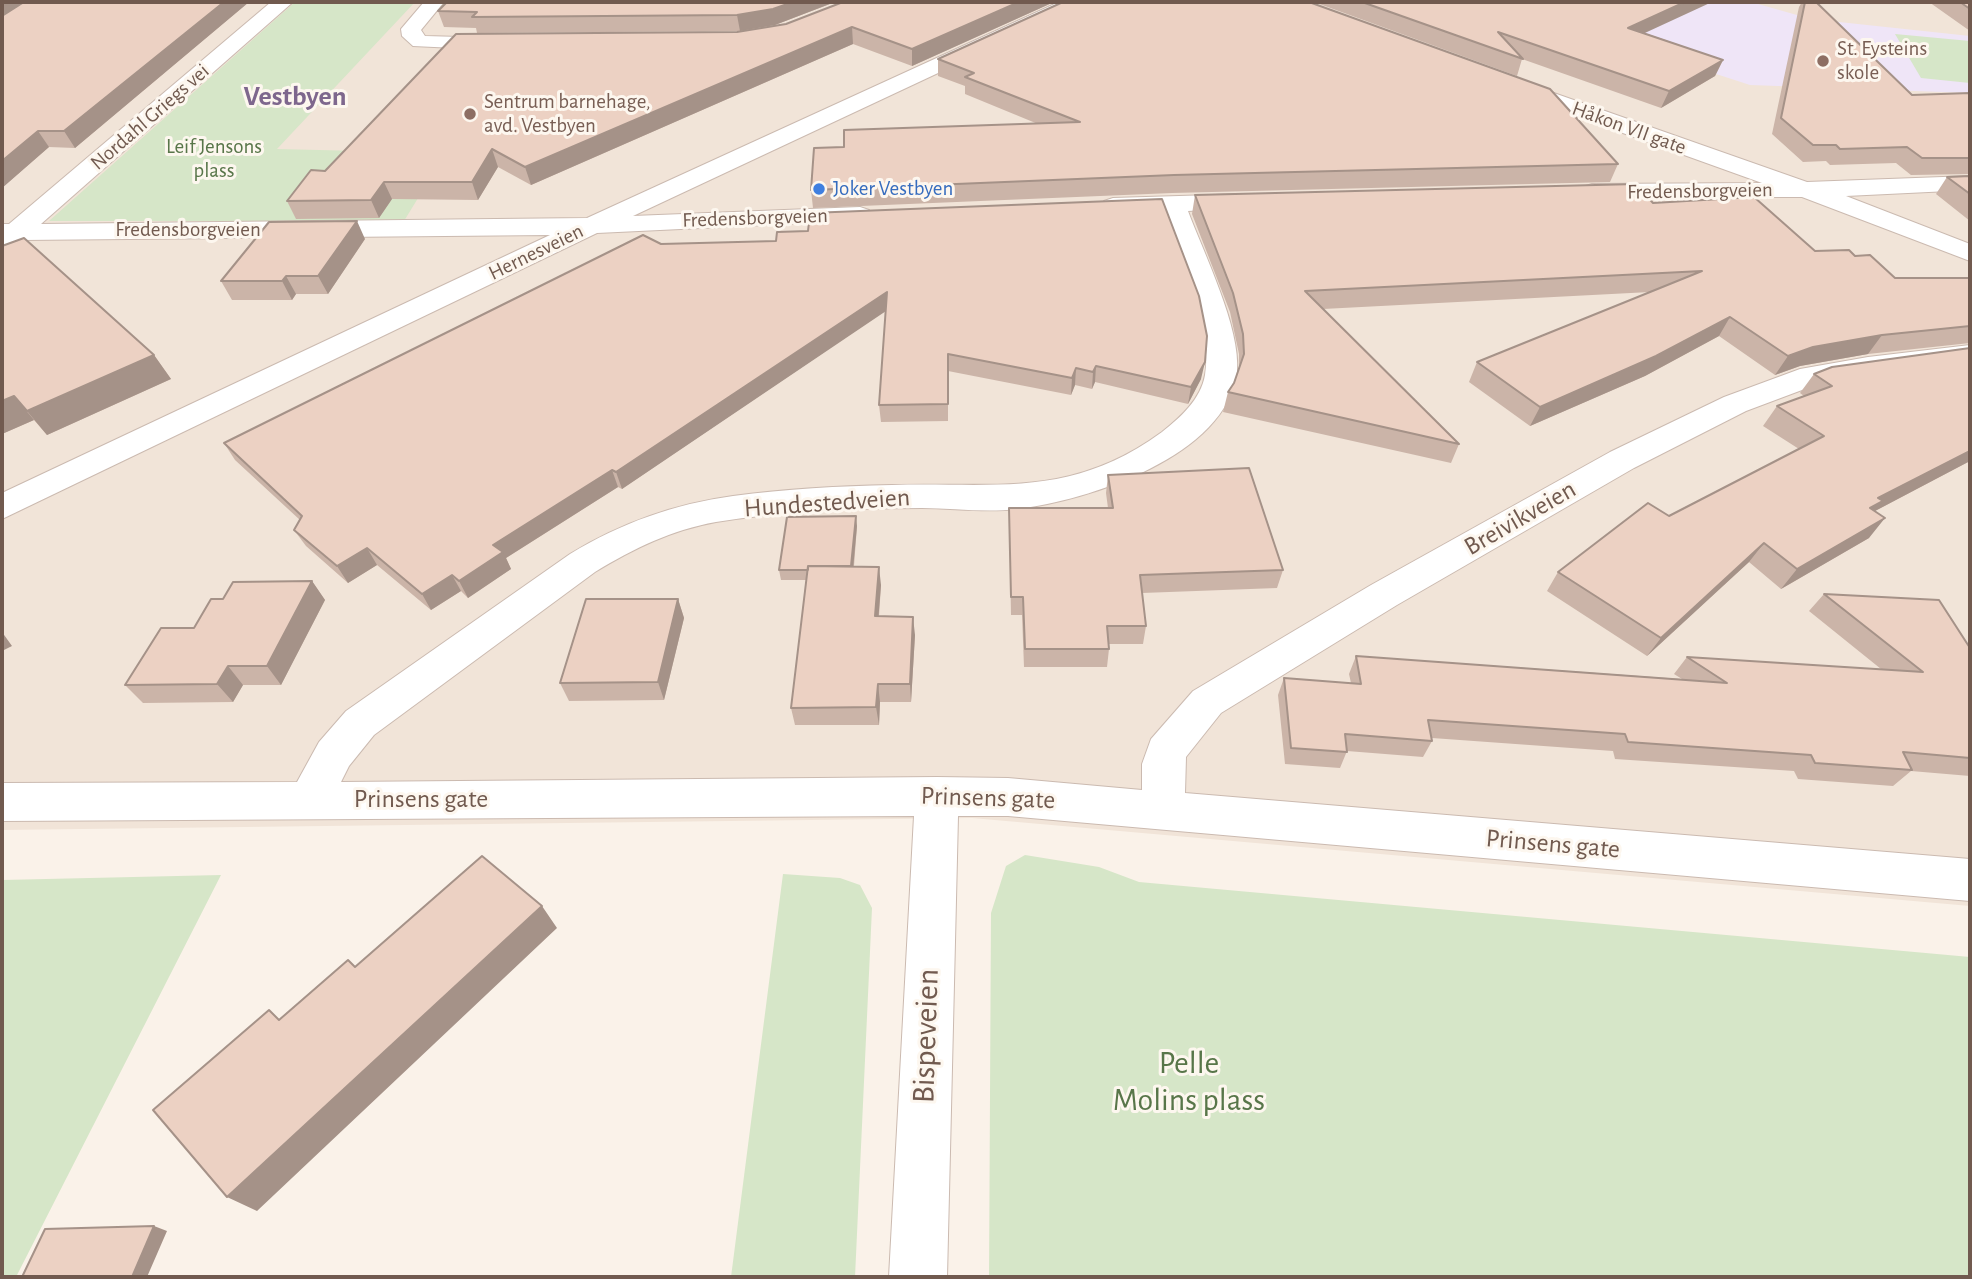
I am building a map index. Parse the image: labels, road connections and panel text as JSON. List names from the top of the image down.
{
  "streets": {
    "street": [
      "Nordahl Griegs vei",
      "Håkon VII gate",
      "Fredensborgveien",
      "Hernesveien",
      "Hundestedveien",
      "Breivikveien",
      "Prinsens gate",
      "Bispeveien"
    ]
  },
  "crossings": [
    ["Nordahl Griegs vei", "Fredensborgveien"],
    ["Håkon VII gate", "Fredensborgveien"],
    ["Fredensborgveien", "Hernesveien"],
    ["Hundestedveien", "Prinsens gate"],
    ["Breivikveien", "Prinsens gate"],
    ["Prinsens gate", "Bispeveien"]
  ],
  "districts": ["Vestbyen"],
  "parks": ["Leif Jensons plass", "Pelle Molins plass"],
  "places": ["St. Eysteins skole", "Sentrum barnehage, avd. Vestbyen", "Joker Vestbyen"]
}
